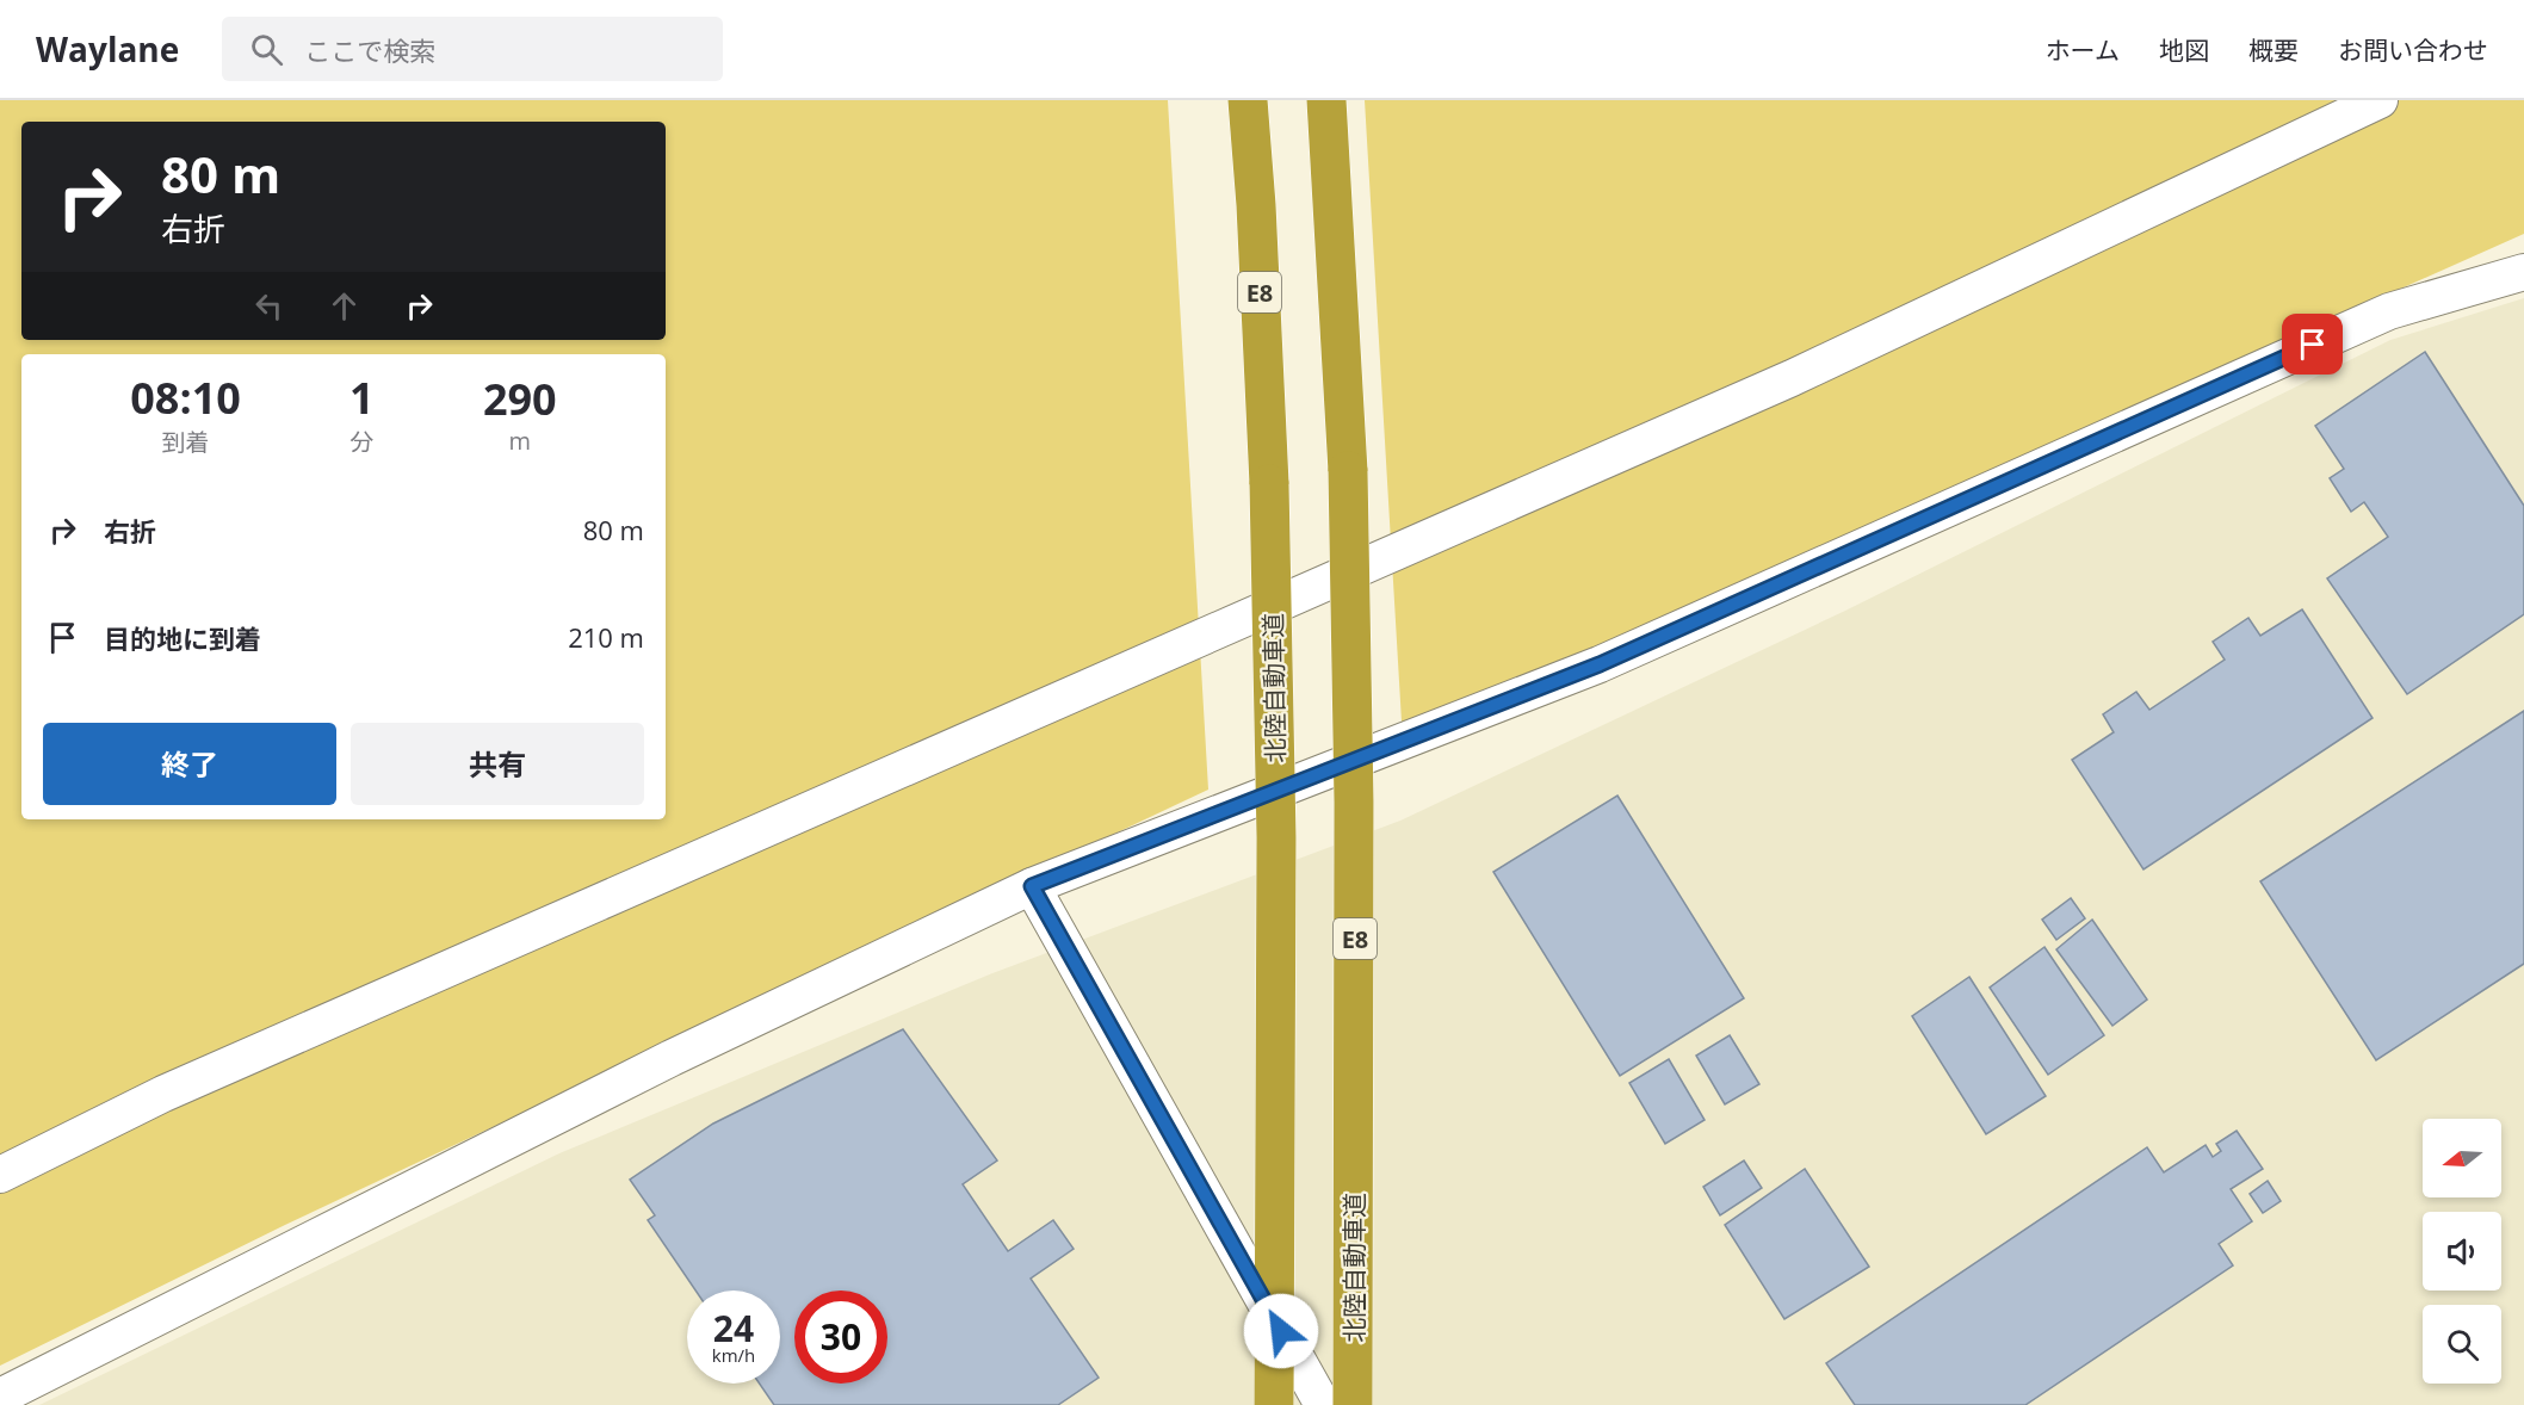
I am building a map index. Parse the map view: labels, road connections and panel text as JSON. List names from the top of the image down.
{
  "streets": {
    "highway": ["E8", "北陸自動車道"]
  },
  "north": "left",
  "page": {
    "header": "Waylane",
    "search": "ここで検索",
    "nav": [
      "ホーム",
      "地図",
      "概要",
      "お問い合わせ"
    ],
    "turn": ["80 m", "右折"],
    "eta": [
      "08:10",
      "到着",
      "1",
      "分",
      "290",
      "m"
    ],
    "list": [
      {
        "name": "右折",
        "value": "80 m"
      },
      {
        "name": "目的地に到着",
        "value": "210 m"
      }
    ],
    "buttons": ["終了", "共有"],
    "speed": "24 km/h",
    "limit": "30"
  }
}
